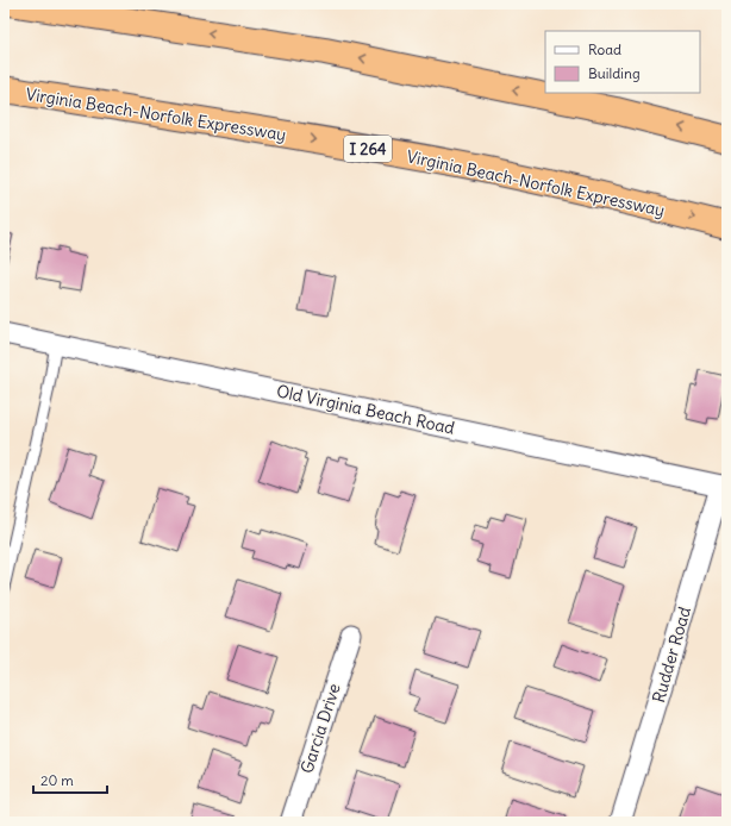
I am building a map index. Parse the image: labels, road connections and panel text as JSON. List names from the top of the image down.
{
  "streets": {
    "highway": ["Virginia Beach-Norfolk Expressway", "I 264"],
    "street": ["Old Virginia Beach Road", "Rudder Road", "Garcia Drive"]
  },
  "crossings": [
    ["Old Virginia Beach Road", "Rudder Road"]
  ],
  "legend": ["Road", "Building"],
  "scale_bar": "20 m"
}
